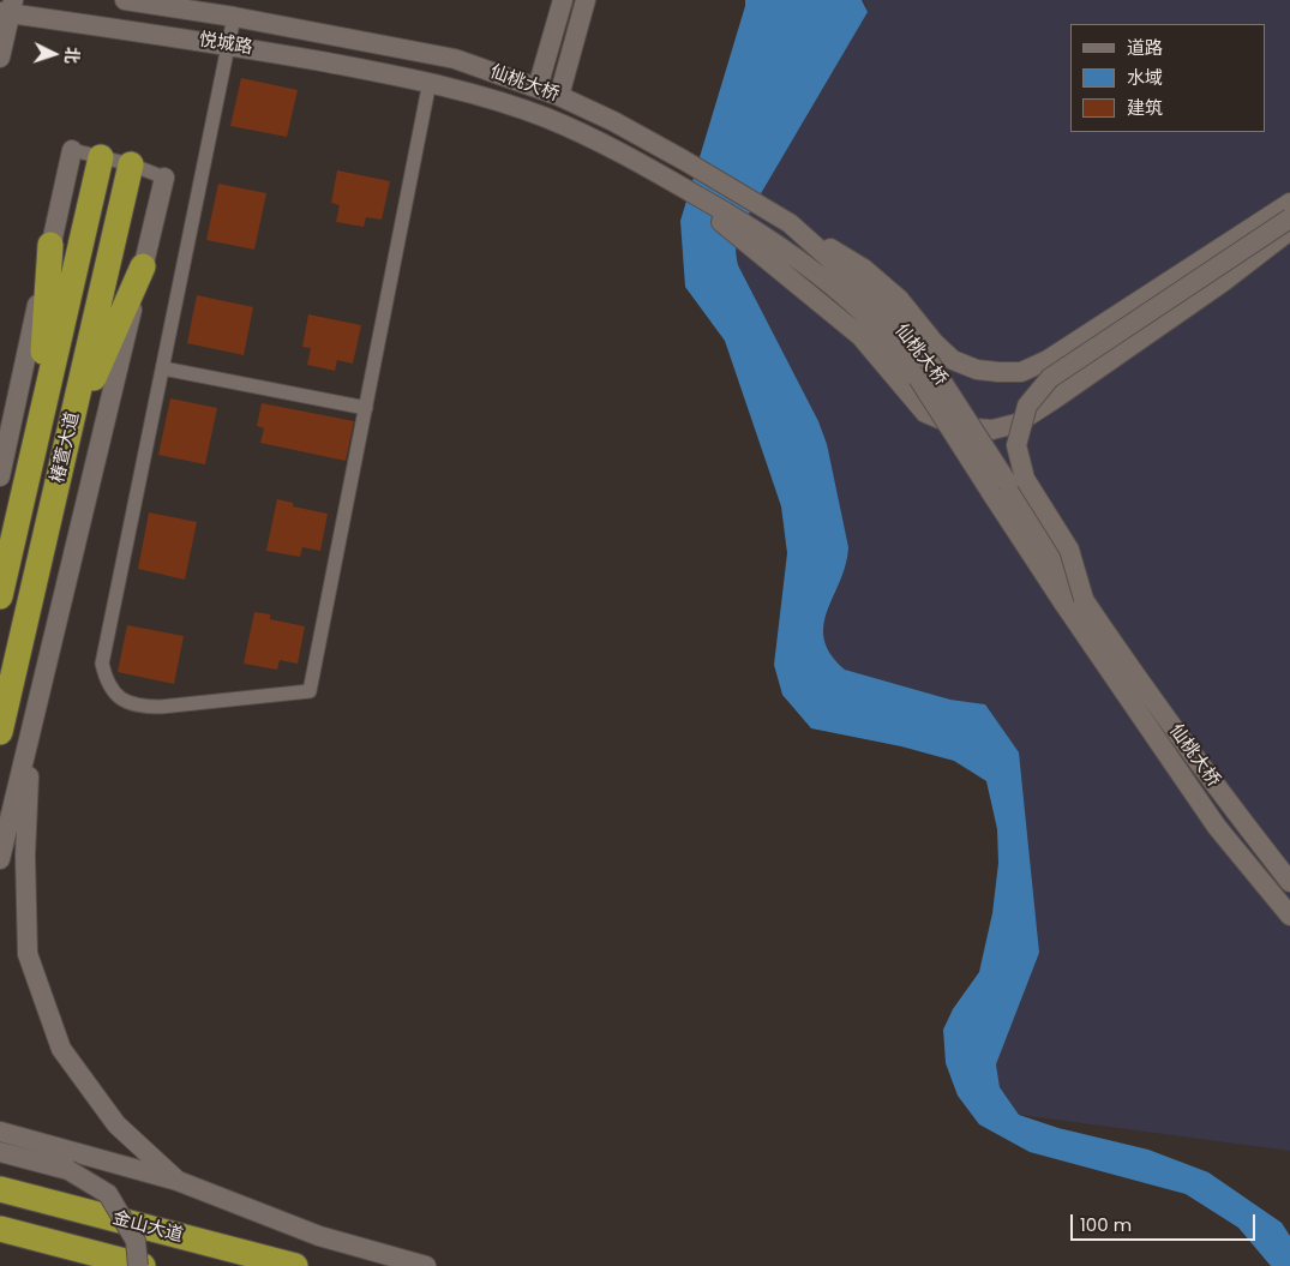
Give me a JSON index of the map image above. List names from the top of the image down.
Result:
{
  "streets": {
    "highway": ["椿萱大道", "金山大道"],
    "main road": ["悦城路", "仙桃大桥"]
  },
  "crossings": [
    ["悦城路", "仙桃大桥"]
  ],
  "legend": ["道路", "水域", "建筑"],
  "scale_bar": "100 m",
  "north": "right"
}
